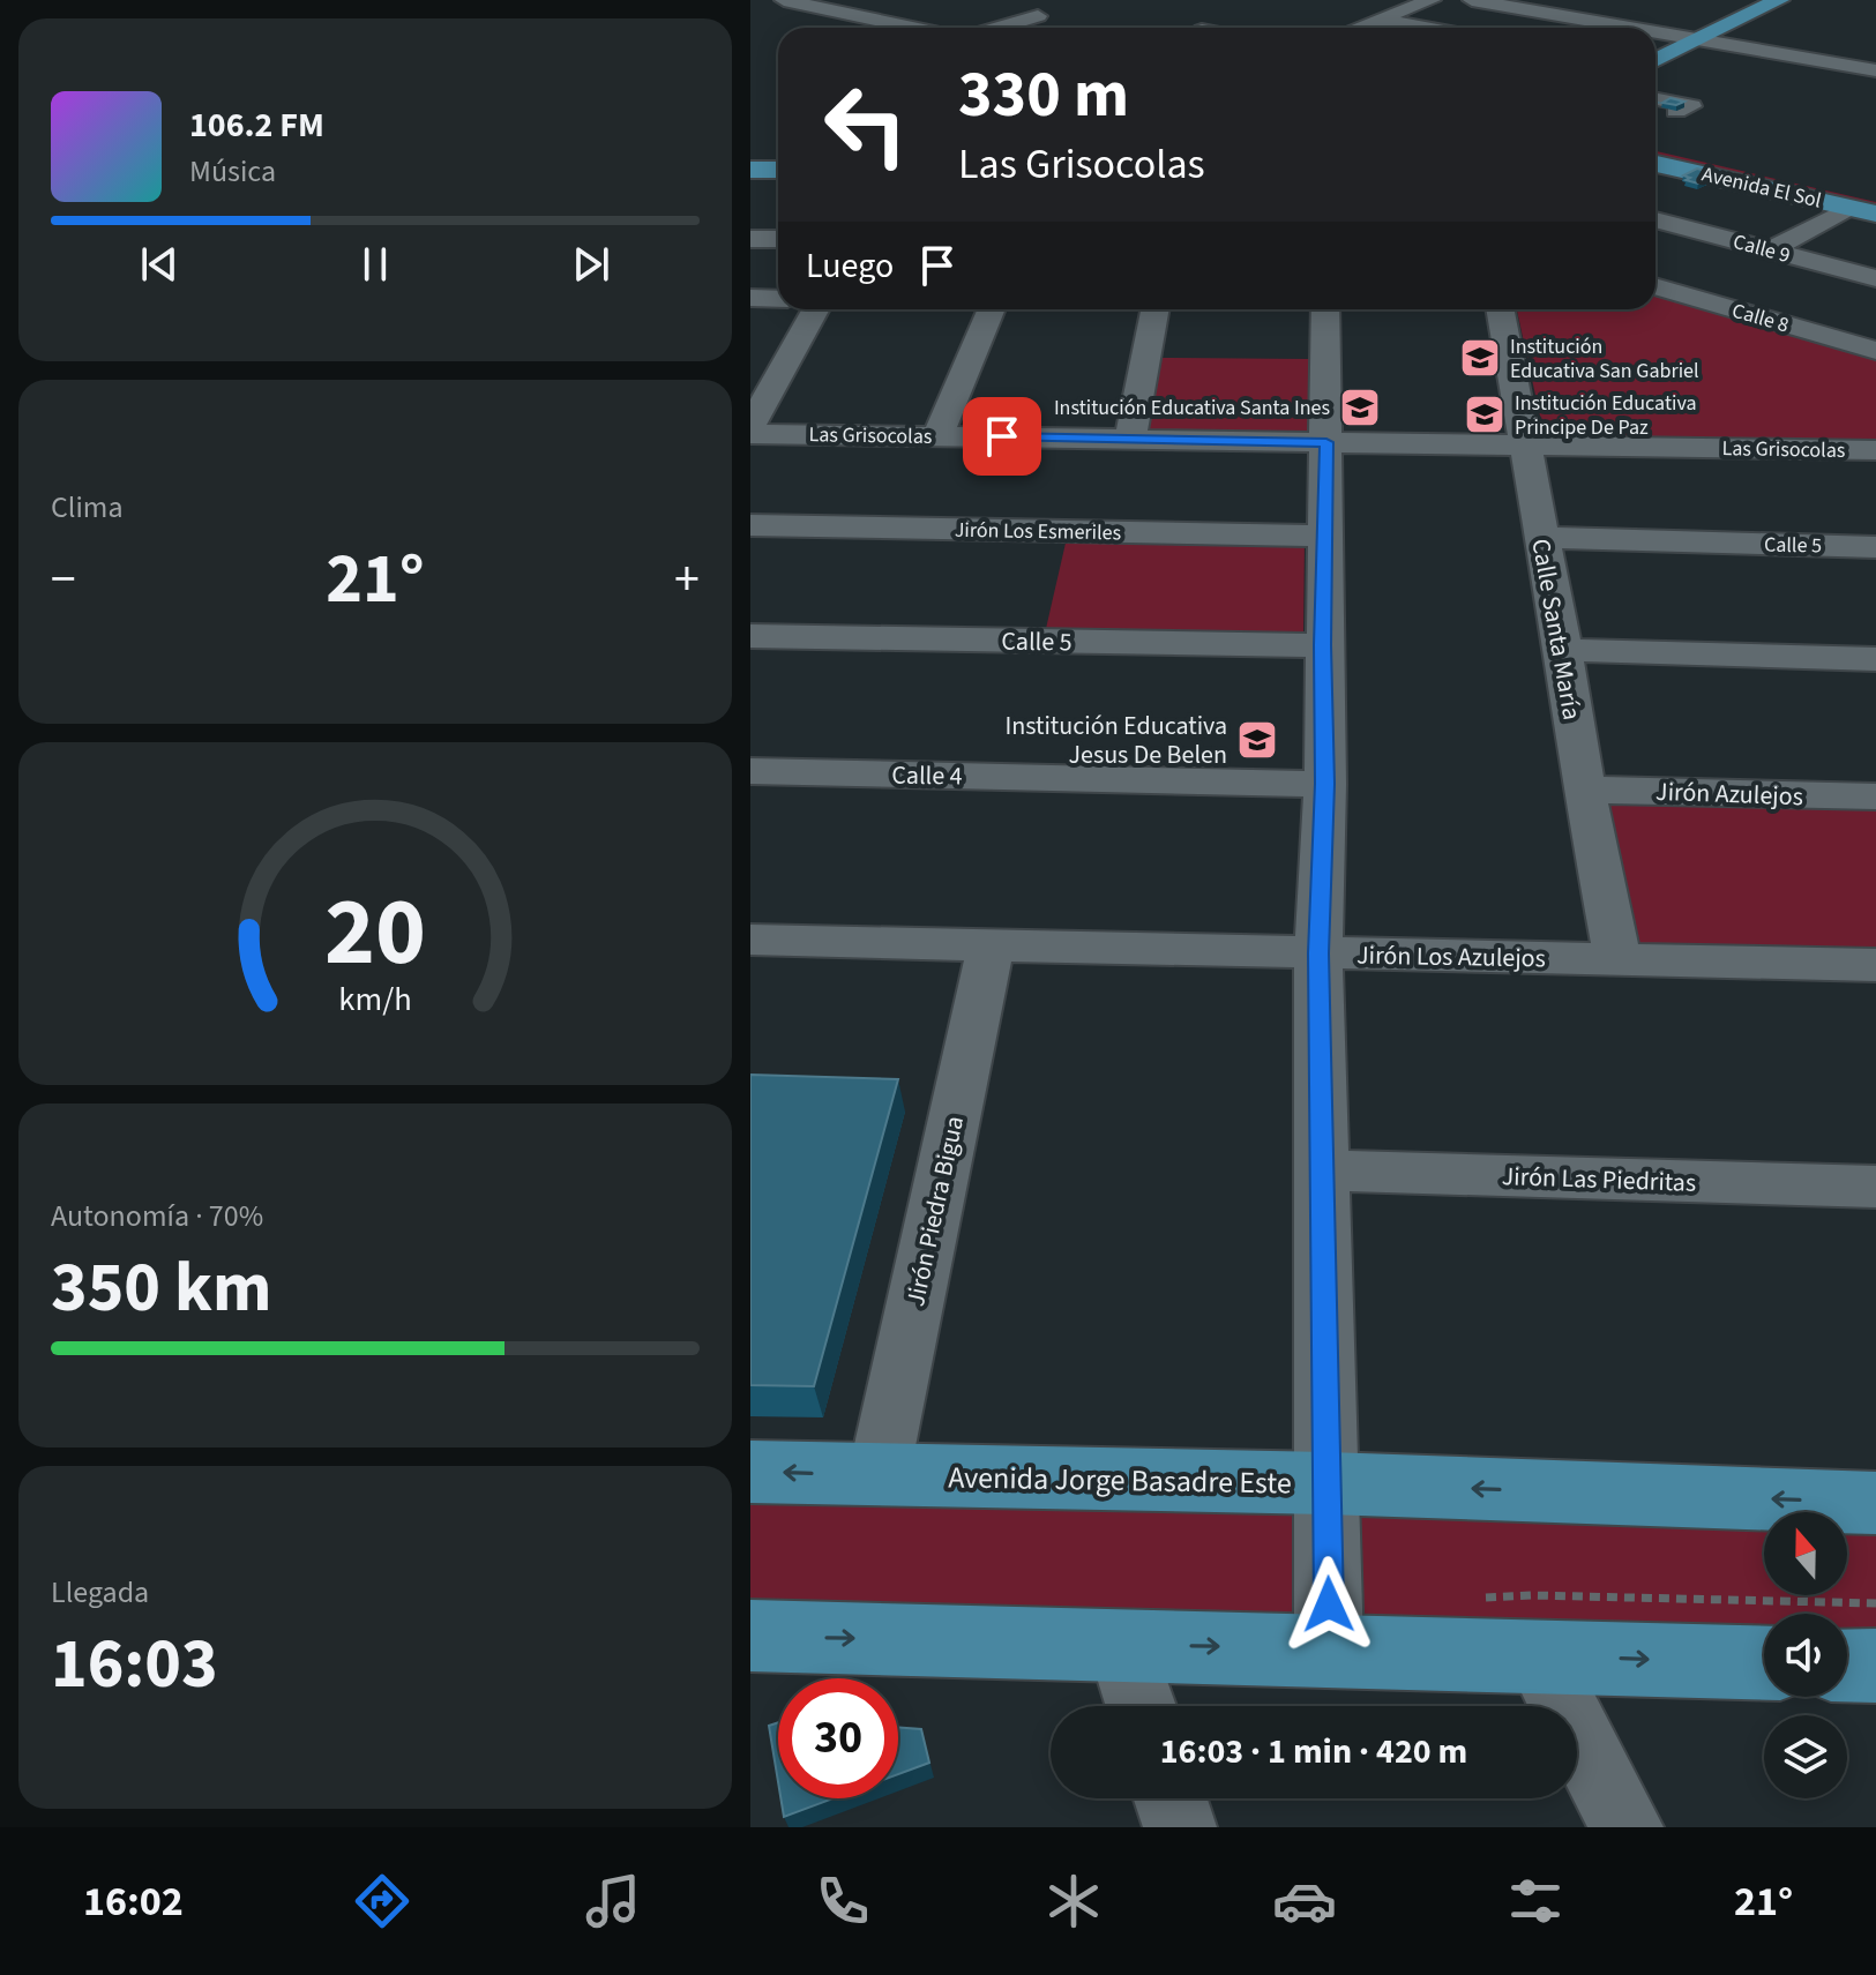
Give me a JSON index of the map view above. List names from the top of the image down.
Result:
{
  "streets": {
    "main road": ["Avenida El Sol", "Avenida Jorge Basadre Este"],
    "street": [
      "Calle 9",
      "Calle 8",
      "Las Grisocolas",
      "Jirón Los Esmeriles",
      "Calle 5",
      "Calle Santa María",
      "Calle 4",
      "Jirón Azulejos",
      "Jirón Los Azulejos",
      "Jirón Las Piedritas",
      "Jirón Piedra Bigua"
    ]
  },
  "crossings": [
    ["Las Grisocolas", "Calle Santa María"],
    ["Calle 5", "Calle Santa María"],
    ["Calle Santa María", "Jirón Azulejos"],
    ["Calle Santa María", "Jirón Los Azulejos"],
    ["Jirón Los Azulejos", "Jirón Piedra Bigua"],
    ["Jirón Piedra Bigua", "Avenida Jorge Basadre Este"]
  ],
  "places": {
    "school or university": [
      "Institución Educativa San Gabriel",
      "Institución Educativa Santa Ines",
      "Institución Educativa Principe De Paz",
      "Institución Educativa Jesus De Belen"
    ]
  },
  "north": "top",
  "page": {
    "turn": ["330 m", "Las Grisocolas"],
    "song": ["106.2 FM", "Música"],
    "then": "Luego",
    "tile": [
      "Clima",
      ["Autonomía · 70%", "350 km"],
      ["Llegada", "16:03"]
    ],
    "heat": ["−", "21°", "+"],
    "limit": "30",
    "trip": "16:03 · 1 min · 420 m",
    "tabs": ["16:02", "21°"],
    "gauge": ["20", "km/h"]
  }
}
